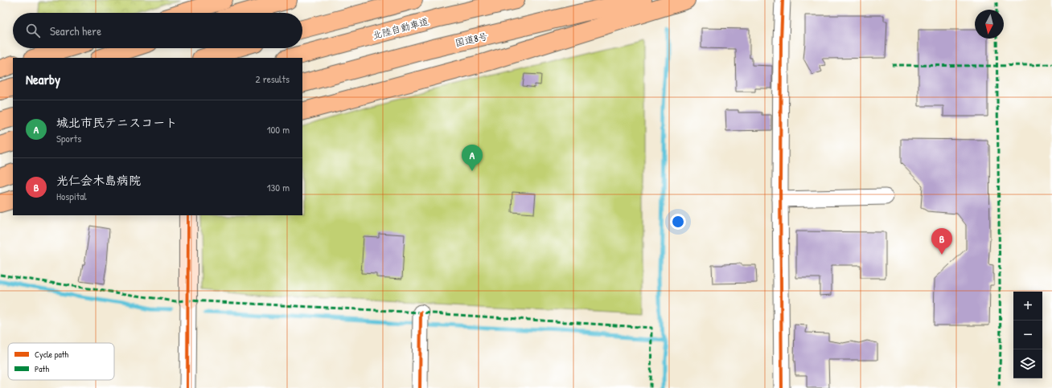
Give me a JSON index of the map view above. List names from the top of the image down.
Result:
{
  "streets": {
    "highway": ["北陸自動車道", "国道8号"]
  },
  "legend": ["Cycle path", "Path"],
  "north": "bottom",
  "page": {
    "search": "Search here",
    "heading": ["Nearby", "2 results"],
    "list": [
      {
        "mark": "A",
        "name": "城北市民テニスコート",
        "note": "Sports",
        "value": "100 m"
      },
      {
        "mark": "B",
        "name": "光仁会木島病院",
        "note": "Hospital",
        "value": "130 m"
      }
    ],
    "pins": ["A", "B"],
    "map_buttons": ["+", "−"]
  }
}
